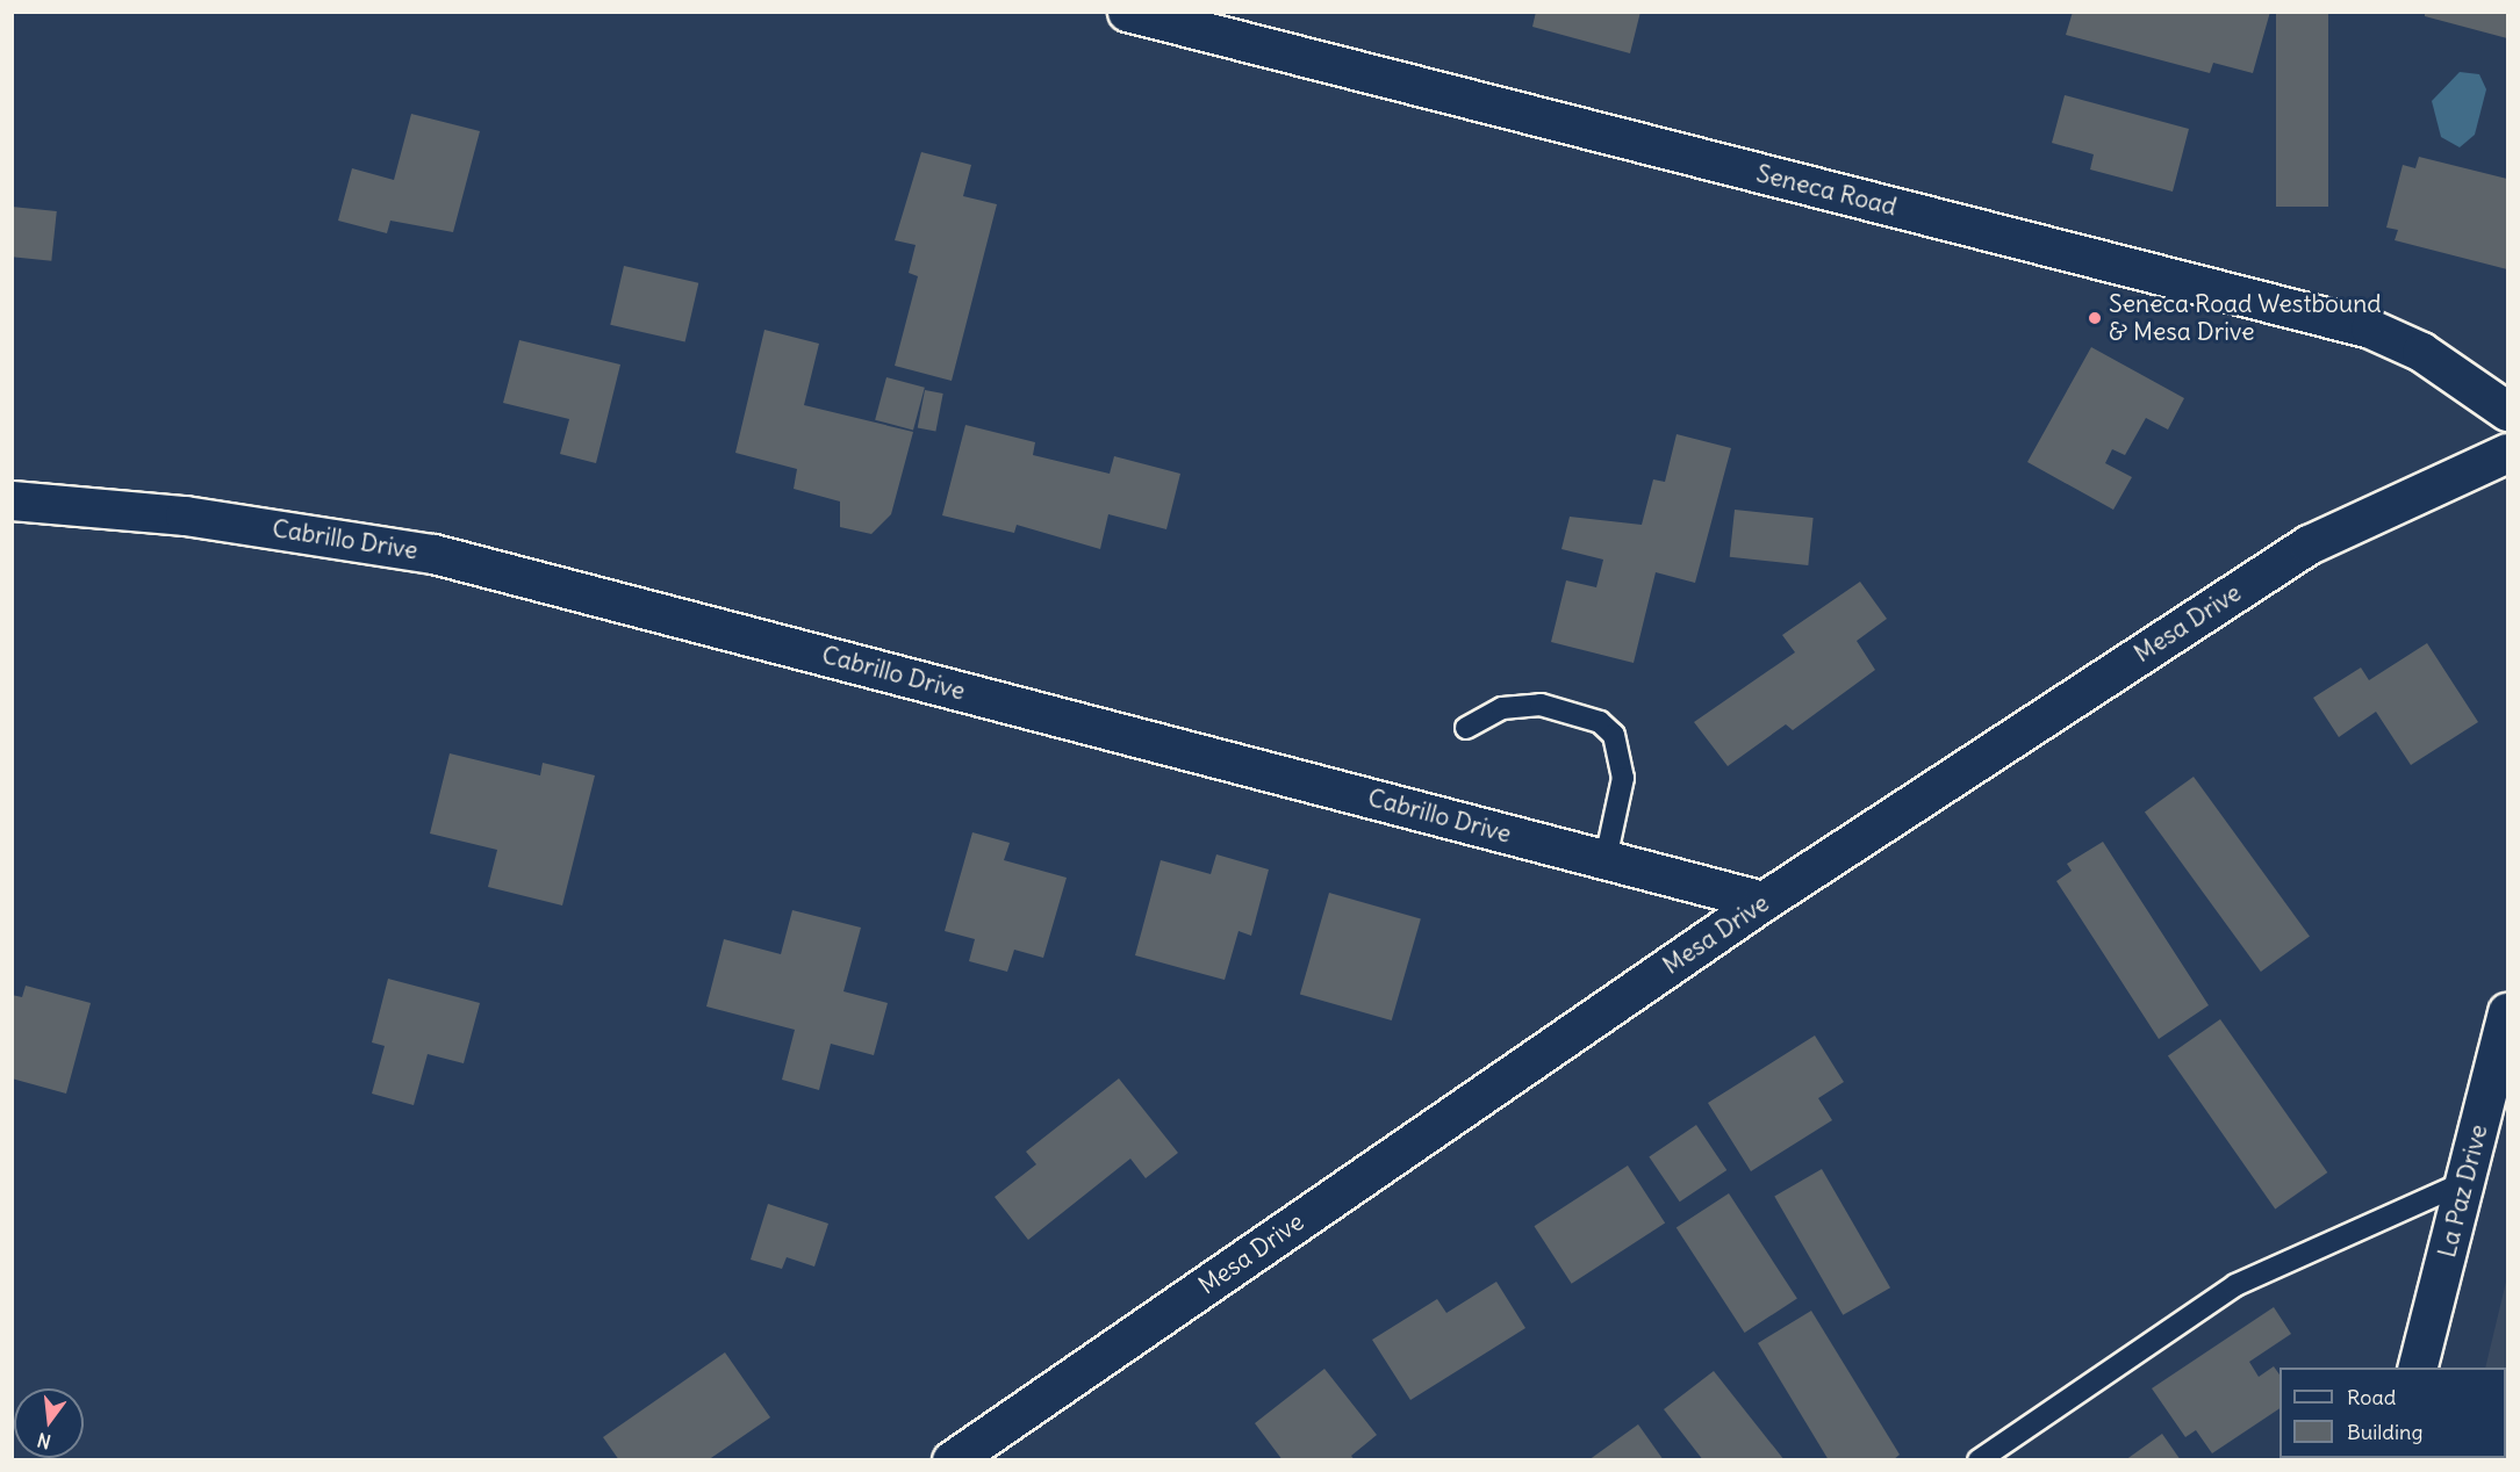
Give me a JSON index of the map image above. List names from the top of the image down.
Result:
{
  "streets": {
    "street": [
      "Seneca Road",
      "Cabrillo Drive",
      "Mesa Drive",
      "La Paz Drive"
    ]
  },
  "crossings": [
    ["Cabrillo Drive", "Mesa Drive"]
  ],
  "places": ["Seneca Road Westbound & Mesa Drive"],
  "legend": ["Road", "Building"],
  "north": "bottom"
}
